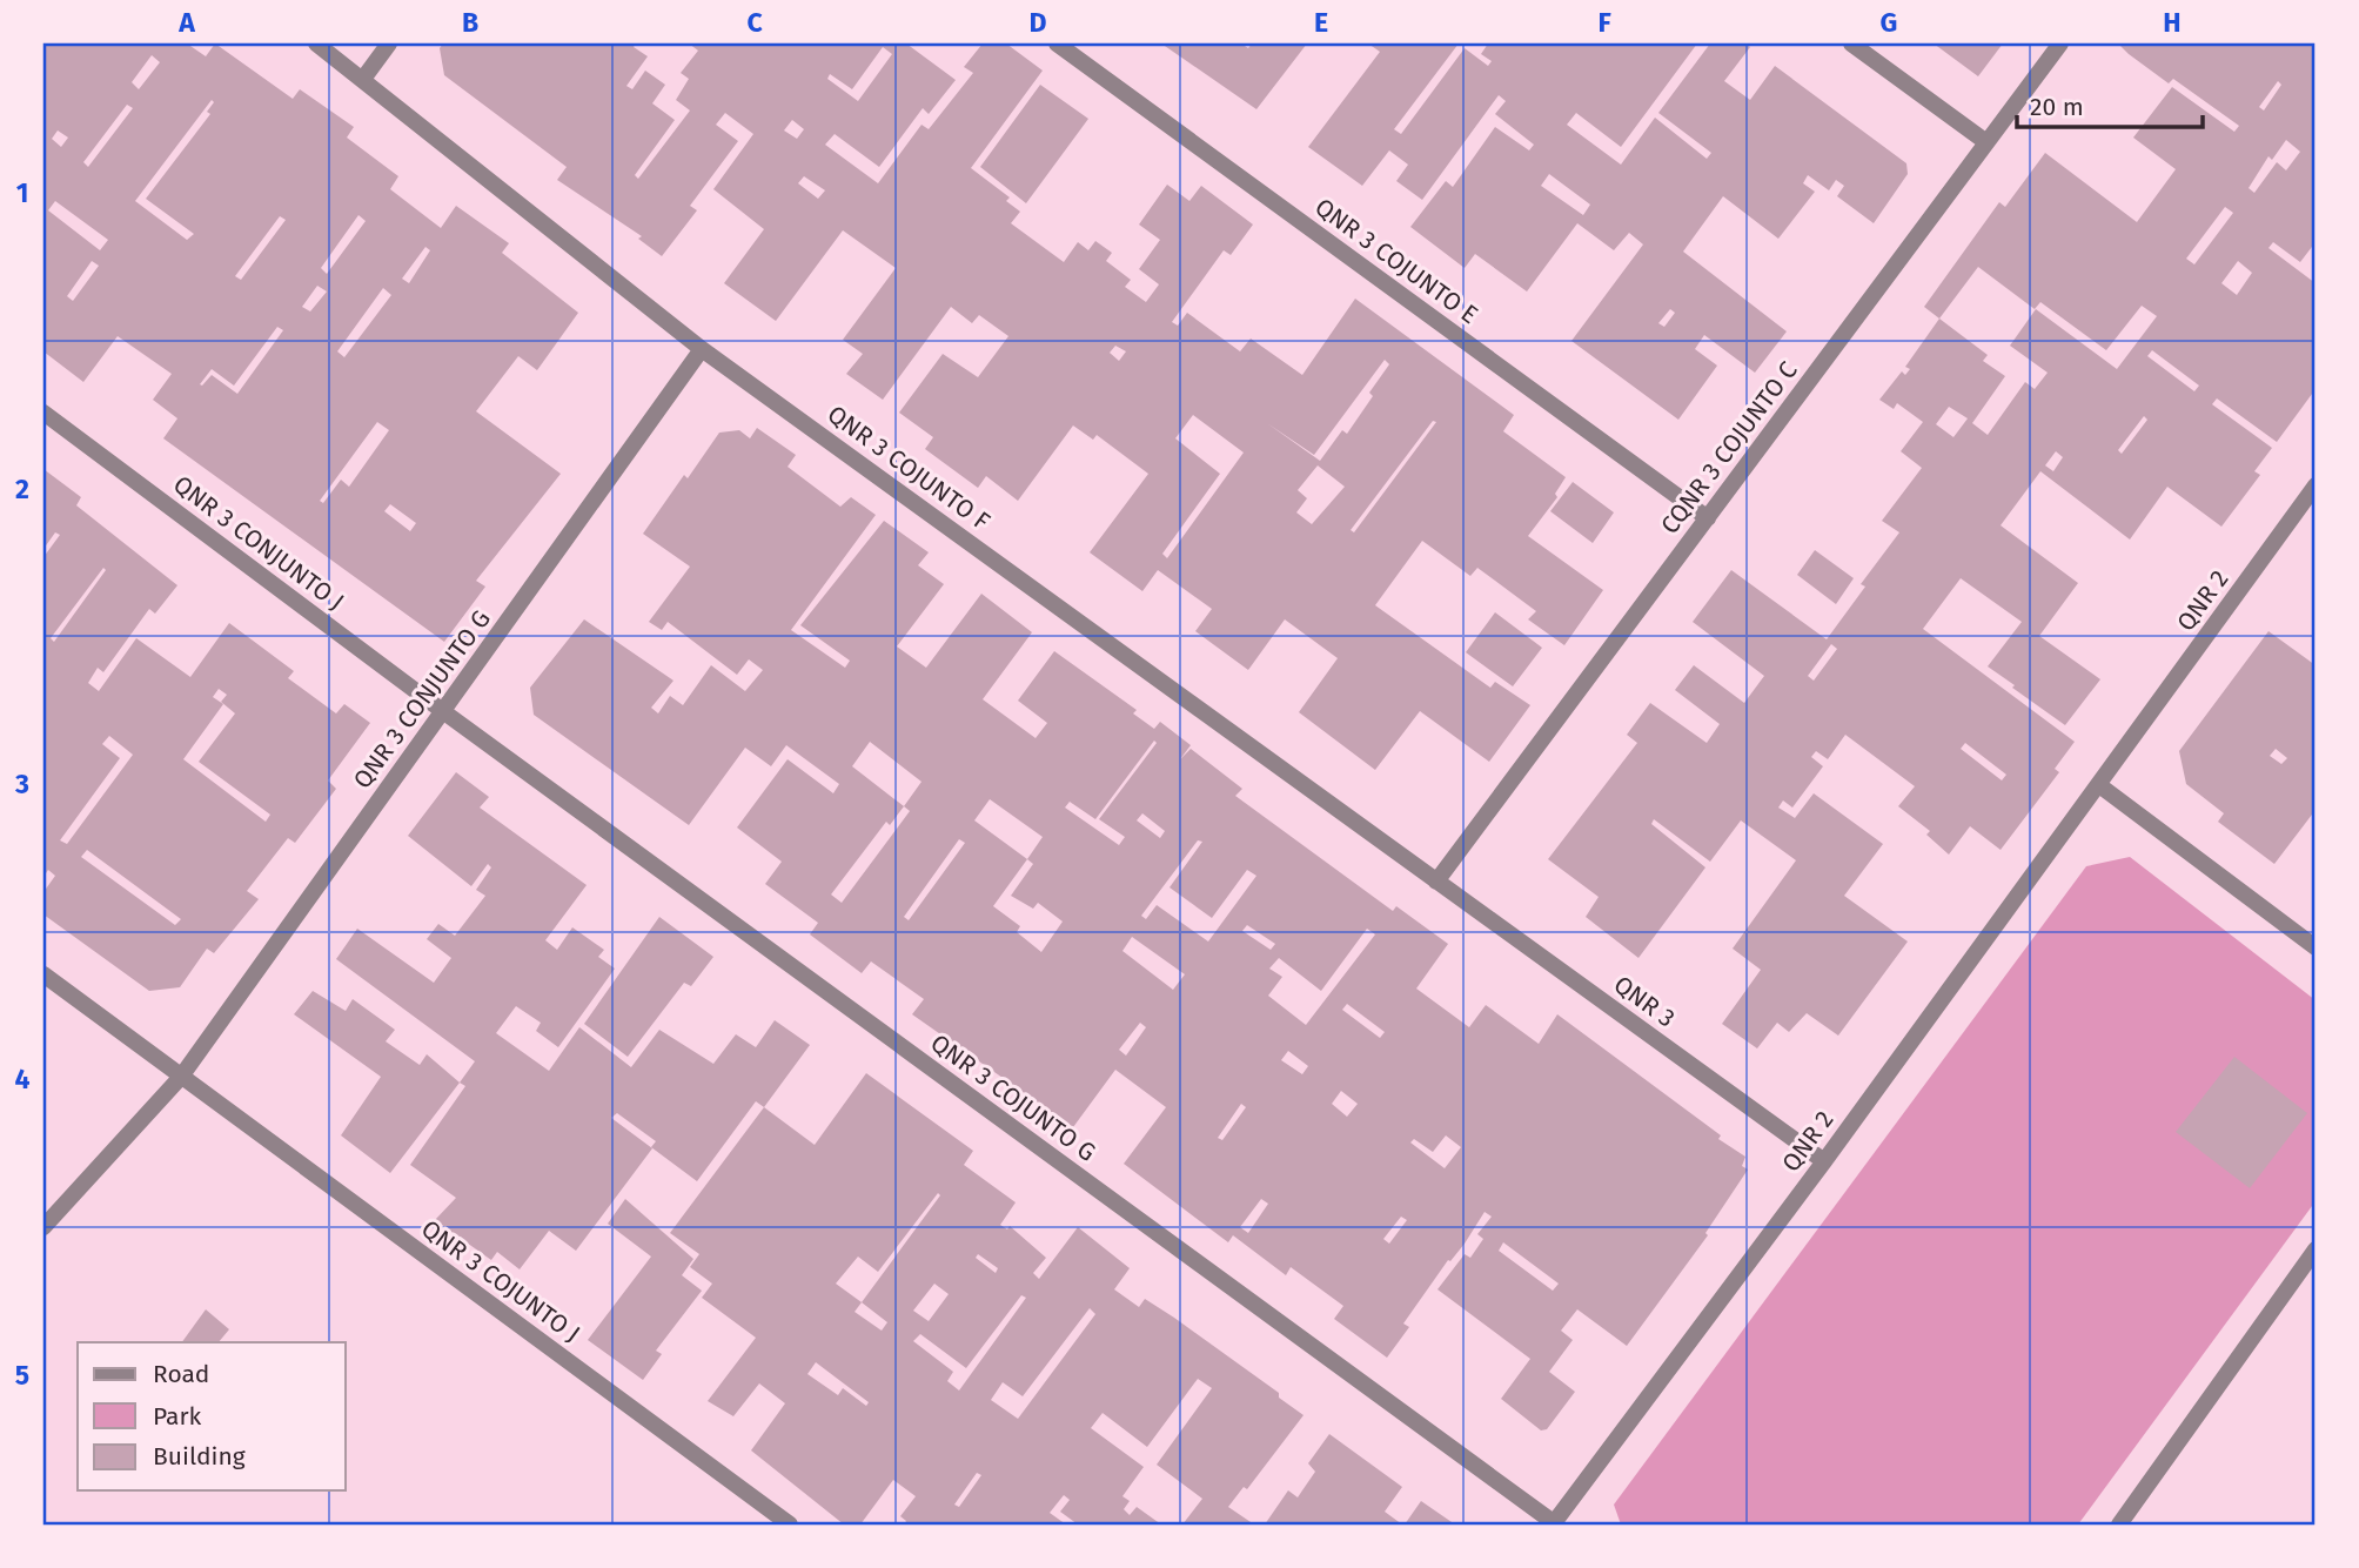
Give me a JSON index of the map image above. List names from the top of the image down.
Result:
{
  "streets": {
    "street": [
      "QNR 3 COJUNTO E",
      "CQNR 3 COJUNTO C",
      "QNR 3 COJUNTO F",
      "QNR 3 CONJUNTO J",
      "QNR 2",
      "QNR 3 CONJUNTO G",
      "QNR 3",
      "QNR 3 COJUNTO G",
      "QNR 3 COJUNTO J"
    ]
  },
  "crossings": [
    ["QNR 3 COJUNTO E", "CQNR 3 COJUNTO C"],
    ["CQNR 3 COJUNTO C", "QNR 3 COJUNTO F"],
    ["CQNR 3 COJUNTO C", "QNR 3"],
    ["QNR 3 COJUNTO F", "QNR 3 CONJUNTO G"],
    ["QNR 3 COJUNTO F", "QNR 3"],
    ["QNR 3 CONJUNTO J", "QNR 3 CONJUNTO G"],
    ["QNR 3 CONJUNTO J", "QNR 3 COJUNTO G"],
    ["QNR 2", "QNR 3"],
    ["QNR 2", "QNR 3 COJUNTO G"],
    ["QNR 3 CONJUNTO G", "QNR 3 COJUNTO G"],
    ["QNR 3 CONJUNTO G", "QNR 3 COJUNTO J"]
  ],
  "legend": ["Road", "Park", "Building"],
  "scale_bar": "20 m",
  "grid": {
    "columns": [
      "A",
      "B",
      "C",
      "D",
      "E",
      "F",
      "G",
      "H"
    ],
    "rows": [
      "1",
      "2",
      "3",
      "4",
      "5"
    ]
  }
}
